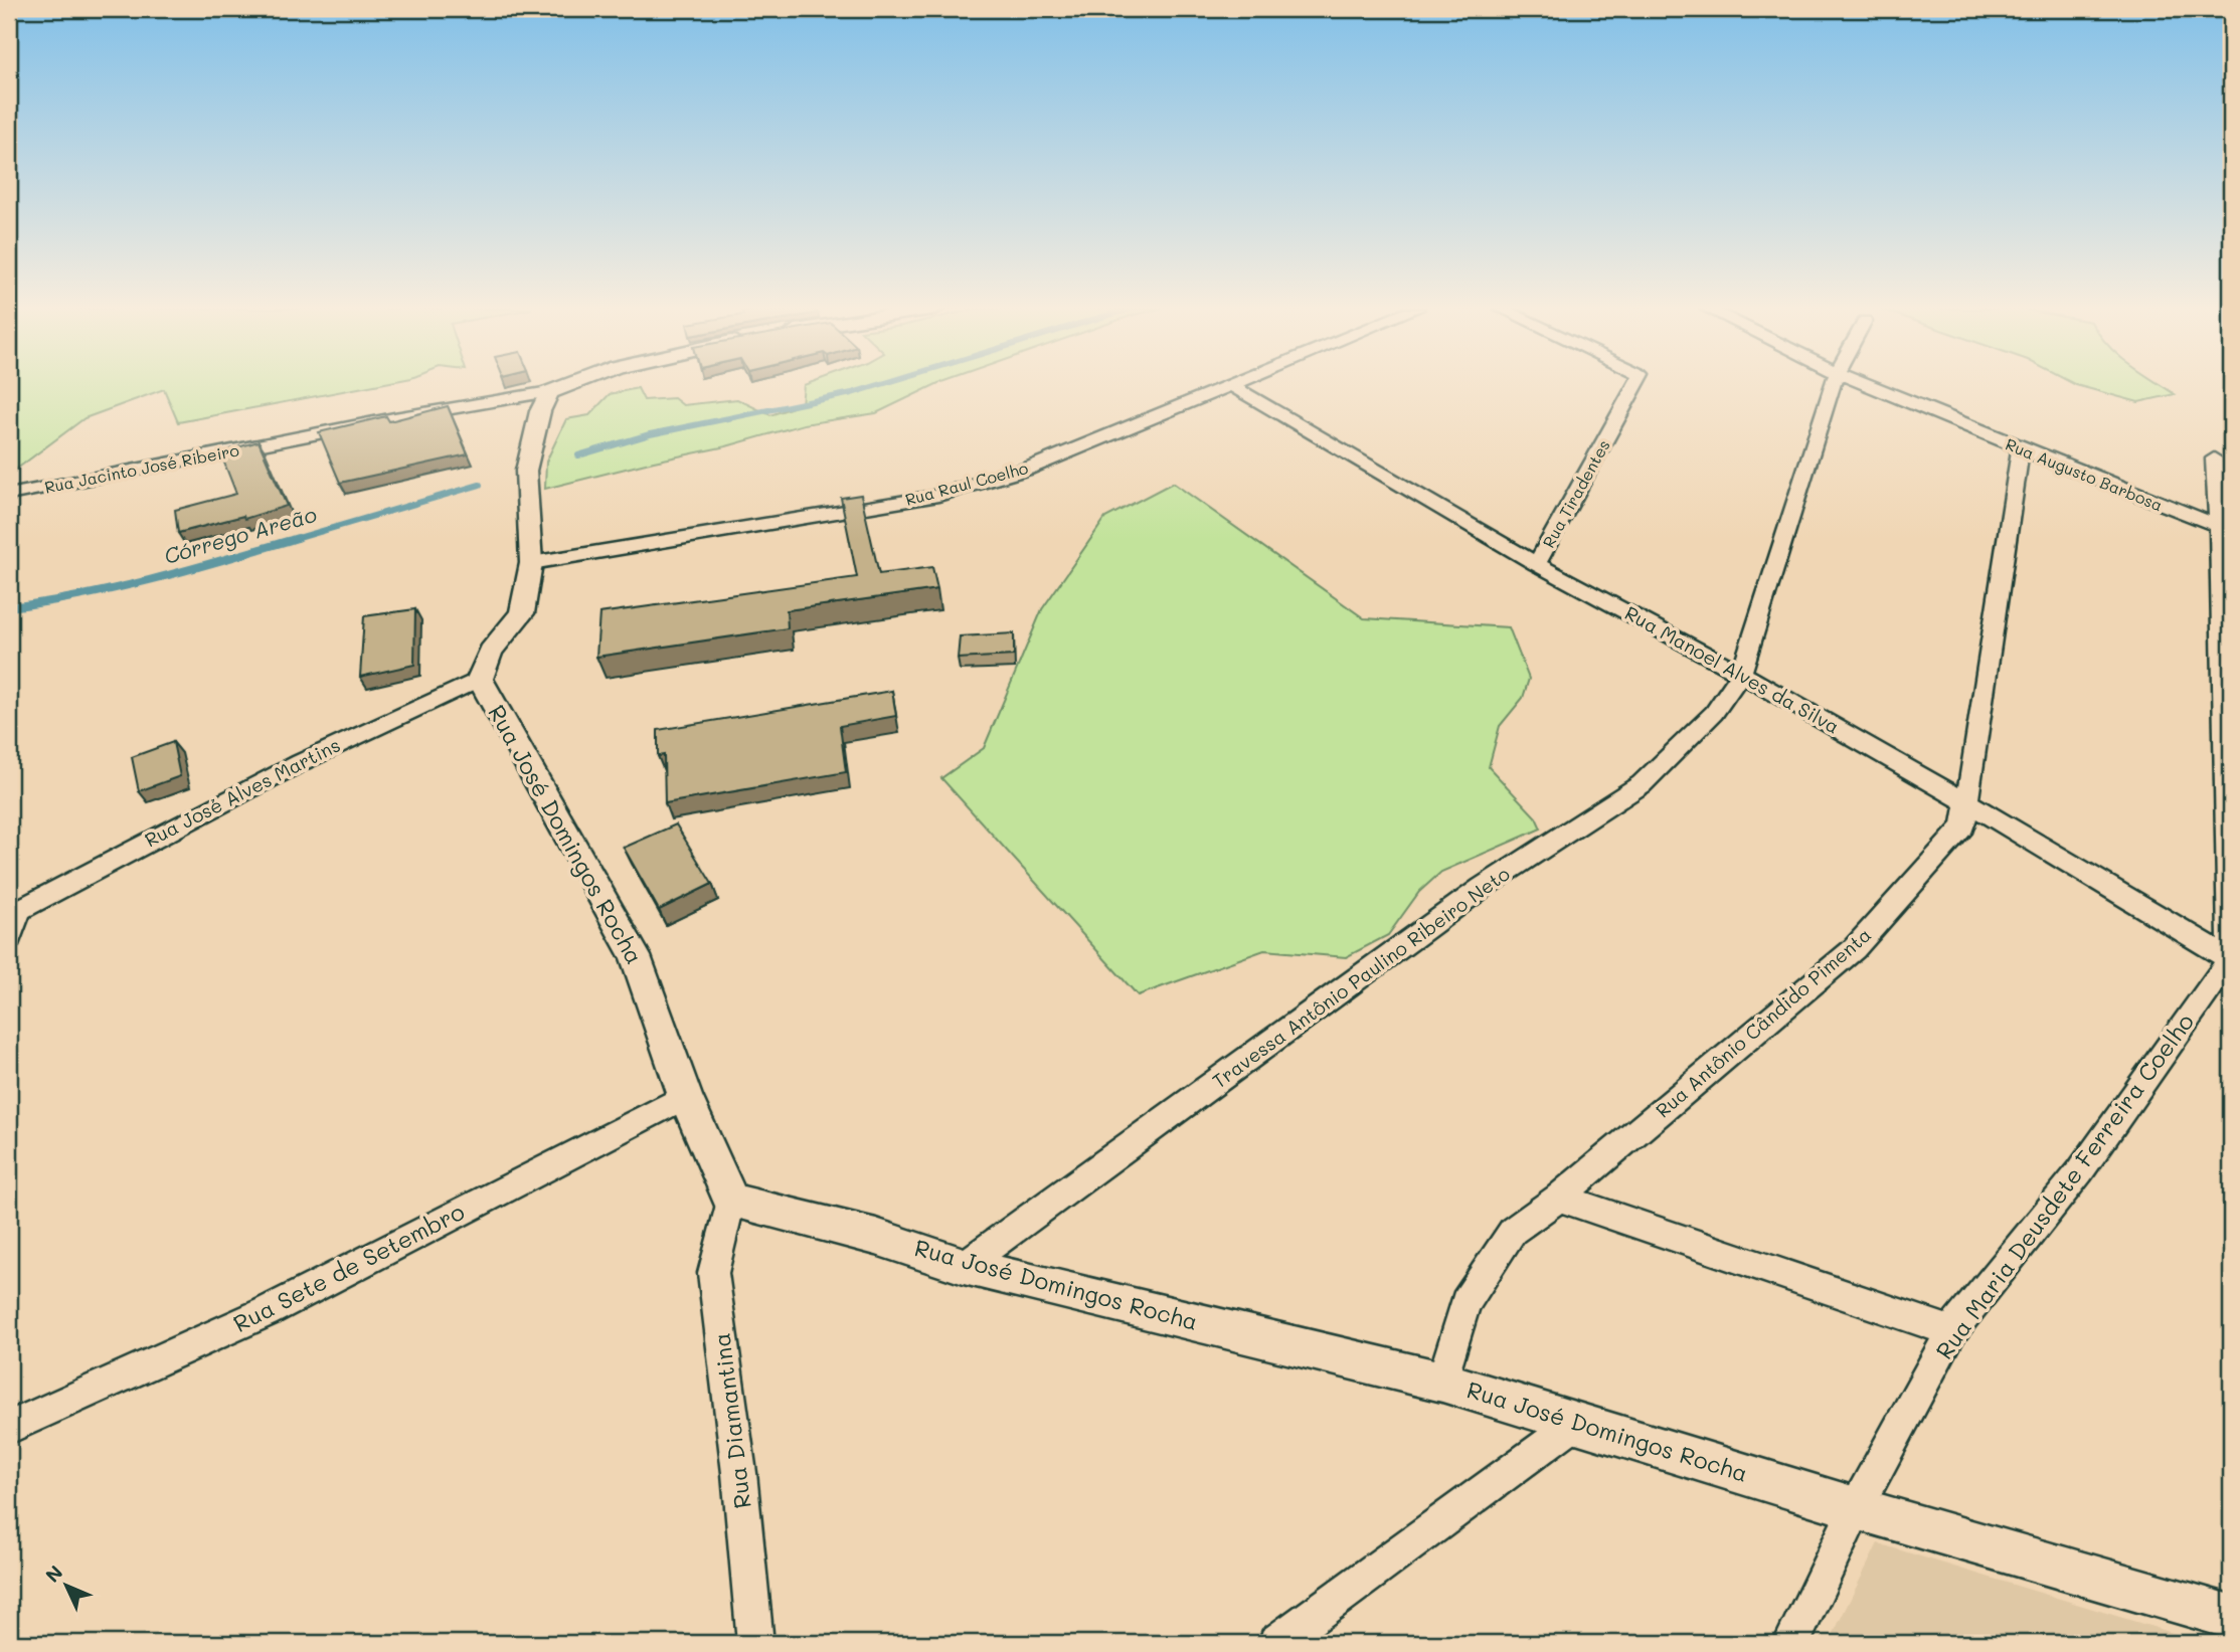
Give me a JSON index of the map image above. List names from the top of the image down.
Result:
{
  "streets": {
    "street": [
      "Rua Jacinto José Ribeiro",
      "Rua Augusto Barbosa",
      "Rua Raul Coelho",
      "Rua Tiradentes",
      "Rua Manoel Alves da Silva",
      "Rua José Alves Martins",
      "Rua José Domingos Rocha",
      "Travessa Antônio Paulino Ribeiro Neto",
      "Rua Antônio Cândido Pimenta",
      "Rua Maria Deusdete Ferreira Coelho",
      "Rua Sete de Setembro",
      "Rua Diamantina"
    ]
  },
  "crossings": [
    ["Rua Augusto Barbosa", "Rua Antônio Cândido Pimenta"],
    ["Rua Tiradentes", "Rua Manoel Alves da Silva"],
    ["Rua Manoel Alves da Silva", "Travessa Antônio Paulino Ribeiro Neto"],
    ["Rua Manoel Alves da Silva", "Rua Antônio Cândido Pimenta"],
    ["Rua Manoel Alves da Silva", "Rua Maria Deusdete Ferreira Coelho"],
    ["Rua José Alves Martins", "Rua José Domingos Rocha"],
    ["Rua José Domingos Rocha", "Travessa Antônio Paulino Ribeiro Neto"],
    ["Rua José Domingos Rocha", "Rua Antônio Cândido Pimenta"],
    ["Rua José Domingos Rocha", "Rua Maria Deusdete Ferreira Coelho"],
    ["Rua José Domingos Rocha", "Rua Sete de Setembro"],
    ["Rua José Domingos Rocha", "Rua Diamantina"]
  ],
  "water": ["Córrego Areão"],
  "north": "top left"
}
